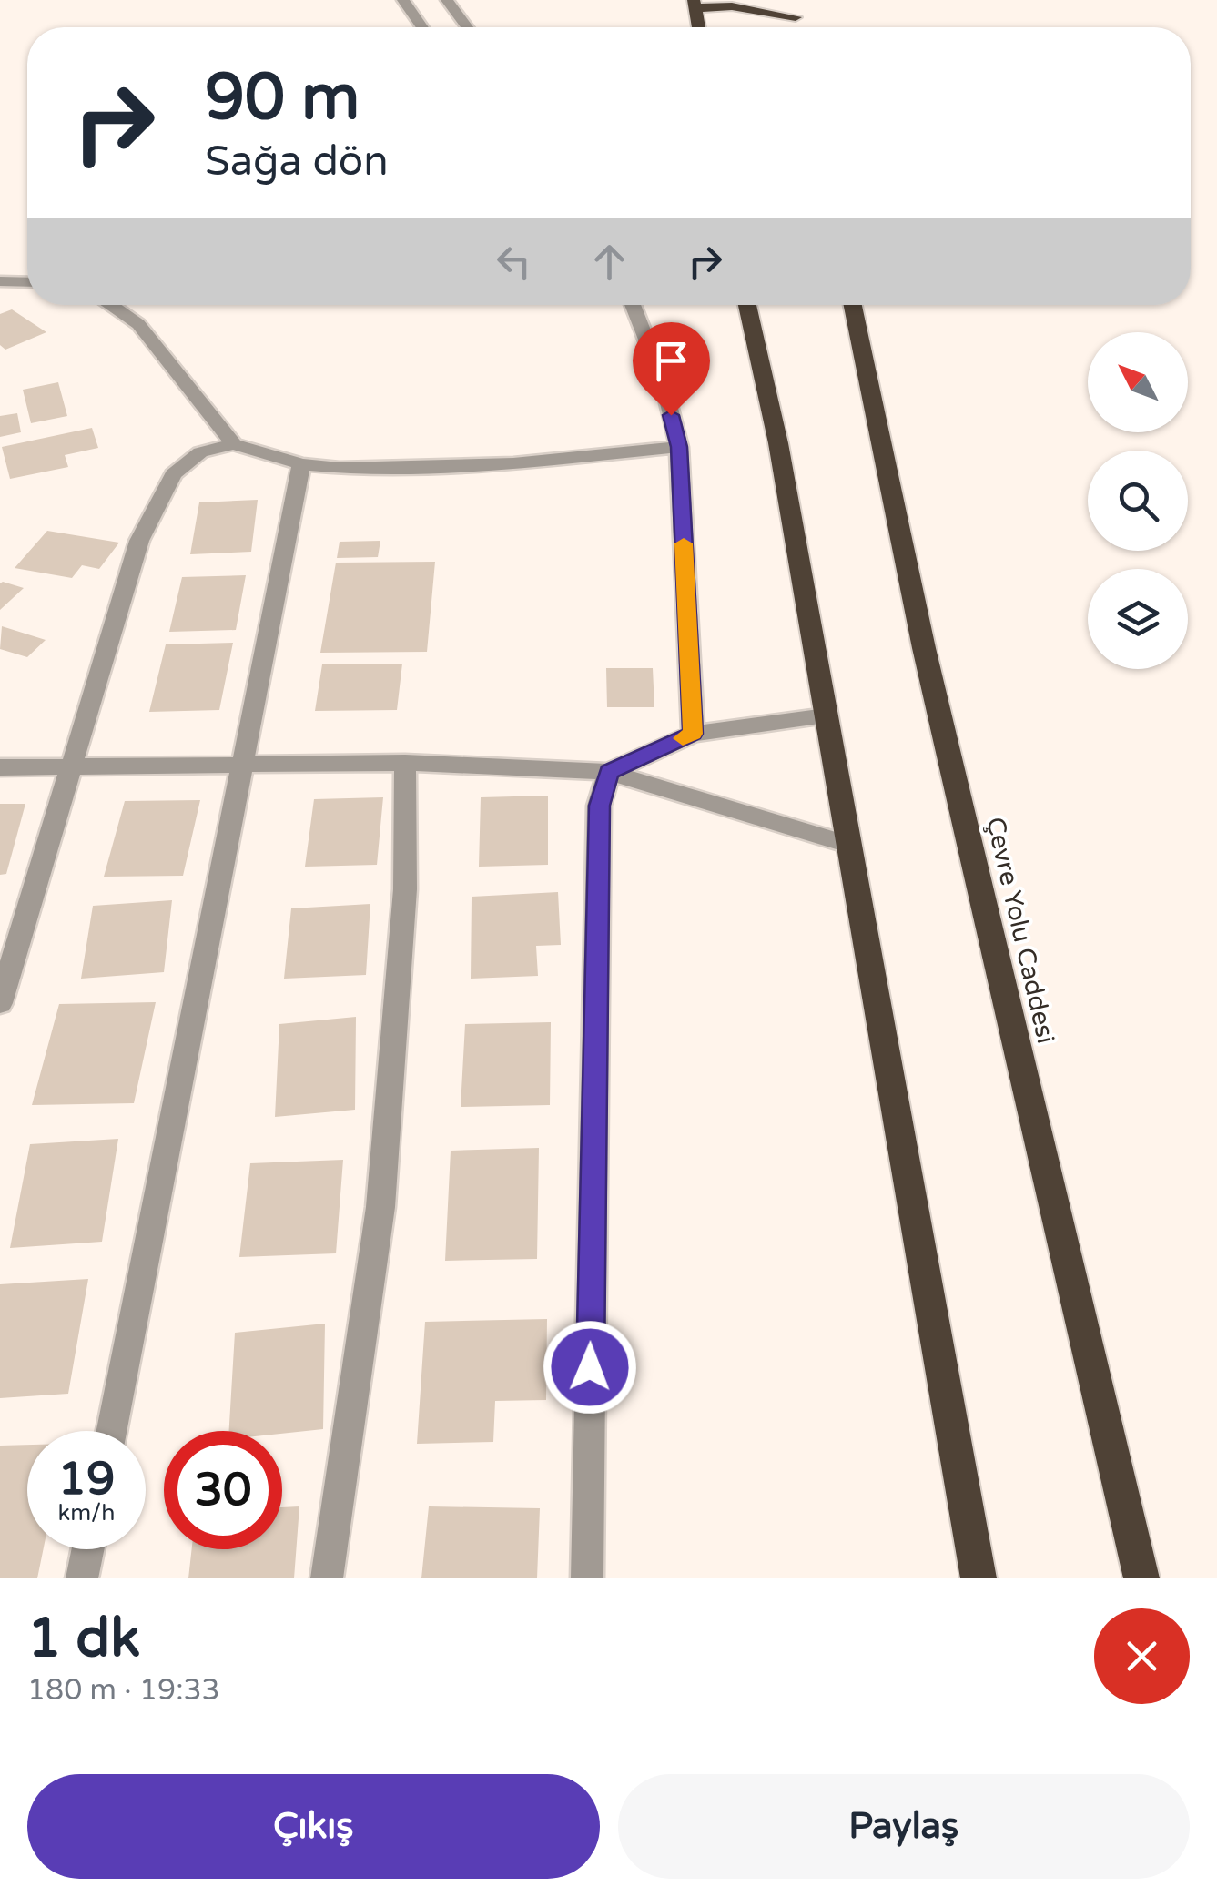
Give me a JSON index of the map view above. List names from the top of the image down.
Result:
{
  "streets": {
    "highway": ["Çevre Yolu Caddesi"]
  },
  "north": "top left",
  "page": {
    "turn": ["90 m", "Sağa dön"],
    "speed": "19 km/h",
    "limit": "30",
    "heading": ["1 dk", "180 m · 19:33"],
    "buttons": ["Çıkış", "Paylaş"]
  }
}
